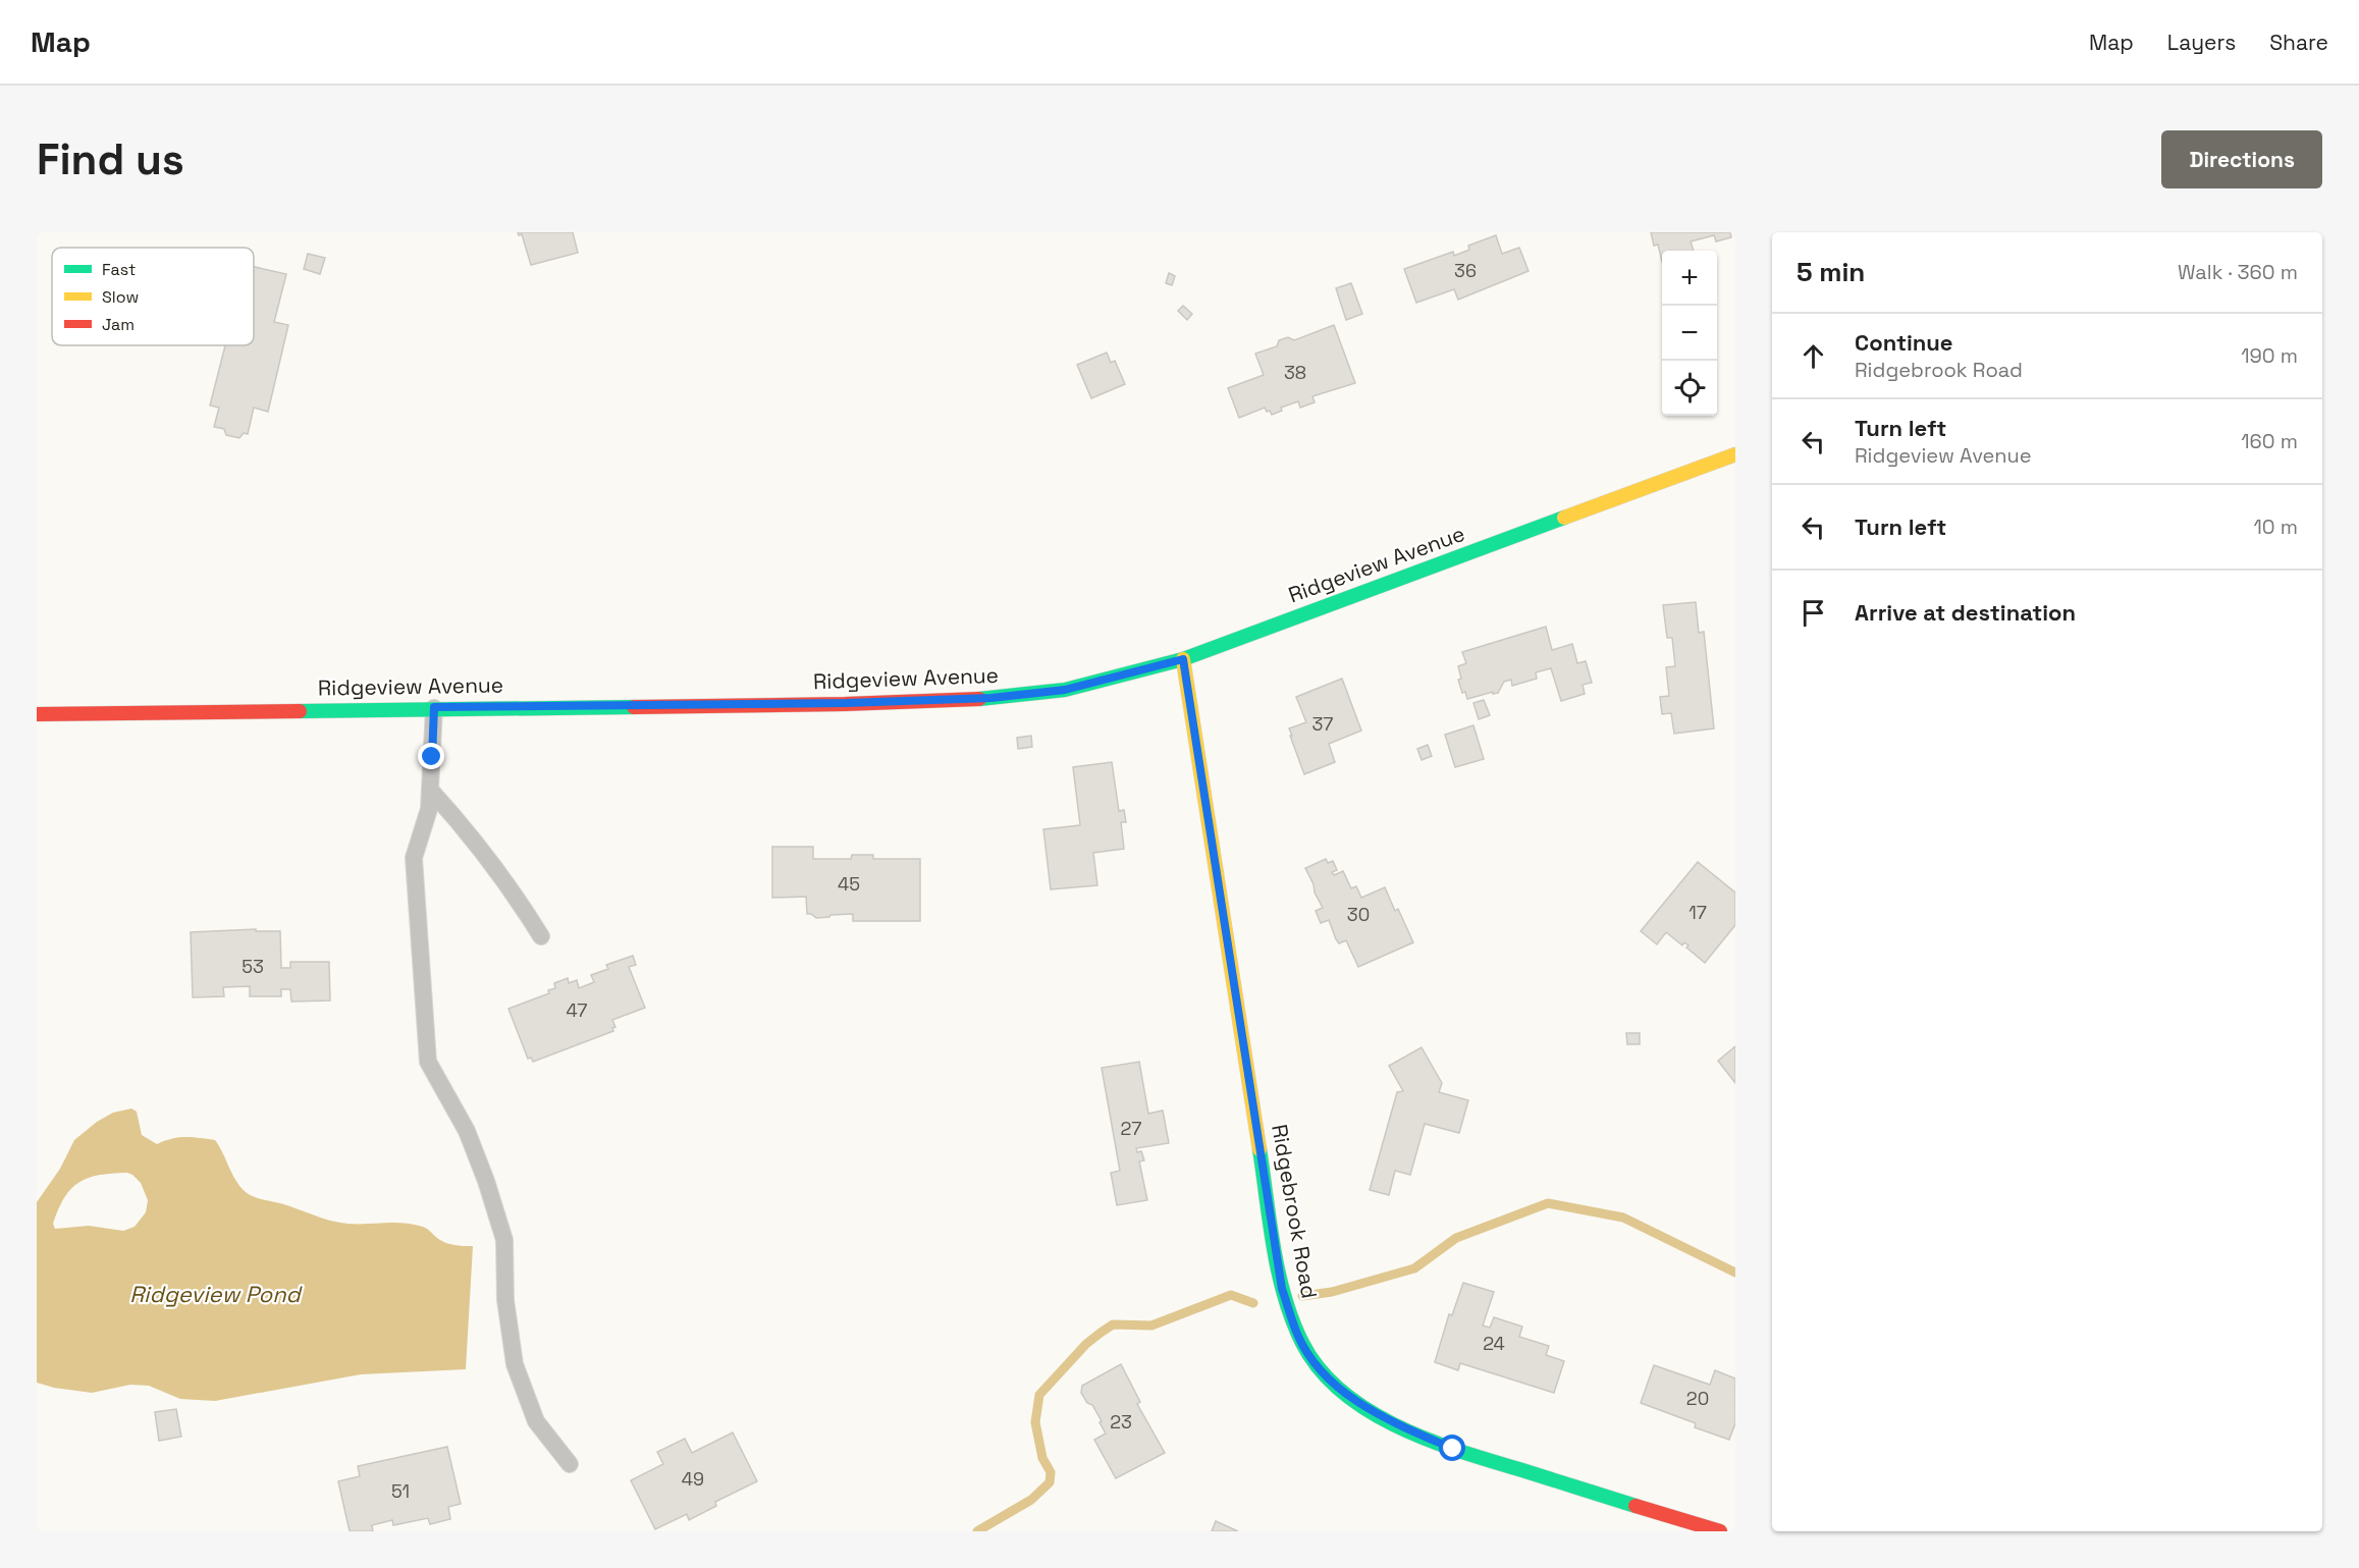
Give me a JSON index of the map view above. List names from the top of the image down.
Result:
{
  "streets": {
    "street": ["Ridgeview Avenue", "Ridgebrook Road"]
  },
  "crossings": [
    ["Ridgeview Avenue", "Ridgebrook Road"]
  ],
  "water": ["Ridgeview Pond"],
  "house_numbers": [
    "36",
    "38",
    "37",
    "45",
    "17",
    "30",
    "53",
    "47",
    "27",
    "24",
    "20",
    "23",
    "49",
    "51"
  ],
  "legend": ["Fast", "Slow", "Jam"],
  "page": {
    "header": "Map",
    "nav": ["Map", "Layers", "Share"],
    "buttons": "Directions",
    "title": "Find us",
    "heading": ["5 min", "Walk · 360 m"],
    "map_buttons": ["+", "−"],
    "list": [
      ["Continue", "Ridgebrook Road", "190 m"],
      ["Turn left", "Ridgeview Avenue", "160 m"],
      ["Turn left", "10 m"],
      "Arrive at destination"
    ]
  }
}
